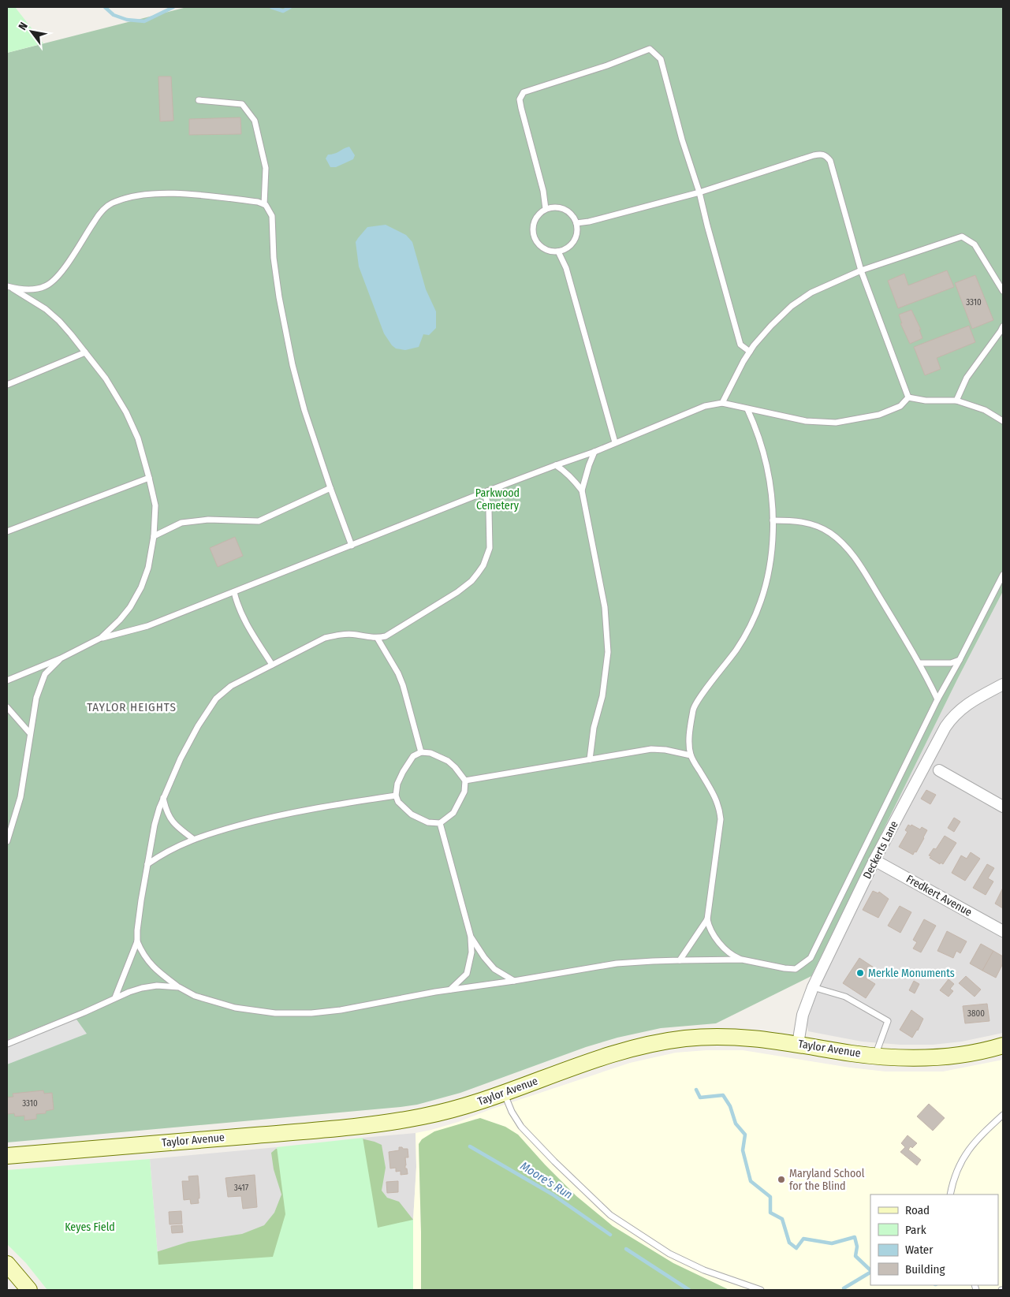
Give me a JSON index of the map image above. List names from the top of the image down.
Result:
{
  "streets": {
    "main road": ["Taylor Avenue"],
    "street": ["Deckerts Lane", "Fredkert Avenue"]
  },
  "crossings": [
    ["Deckerts Lane", "Fredkert Avenue"],
    ["Deckerts Lane", "Taylor Avenue"]
  ],
  "districts": ["TAYLOR HEIGHTS"],
  "water": ["Moore's Run"],
  "parks": ["Parkwood Cemetery", "Keyes Field"],
  "places": ["Merkle Monuments", "Maryland School for the Blind"],
  "house_numbers": [
    "3310",
    "3800",
    "3310",
    "3417"
  ],
  "legend": [
    "Road",
    "Park",
    "Water",
    "Building"
  ],
  "north": "top left"
}
